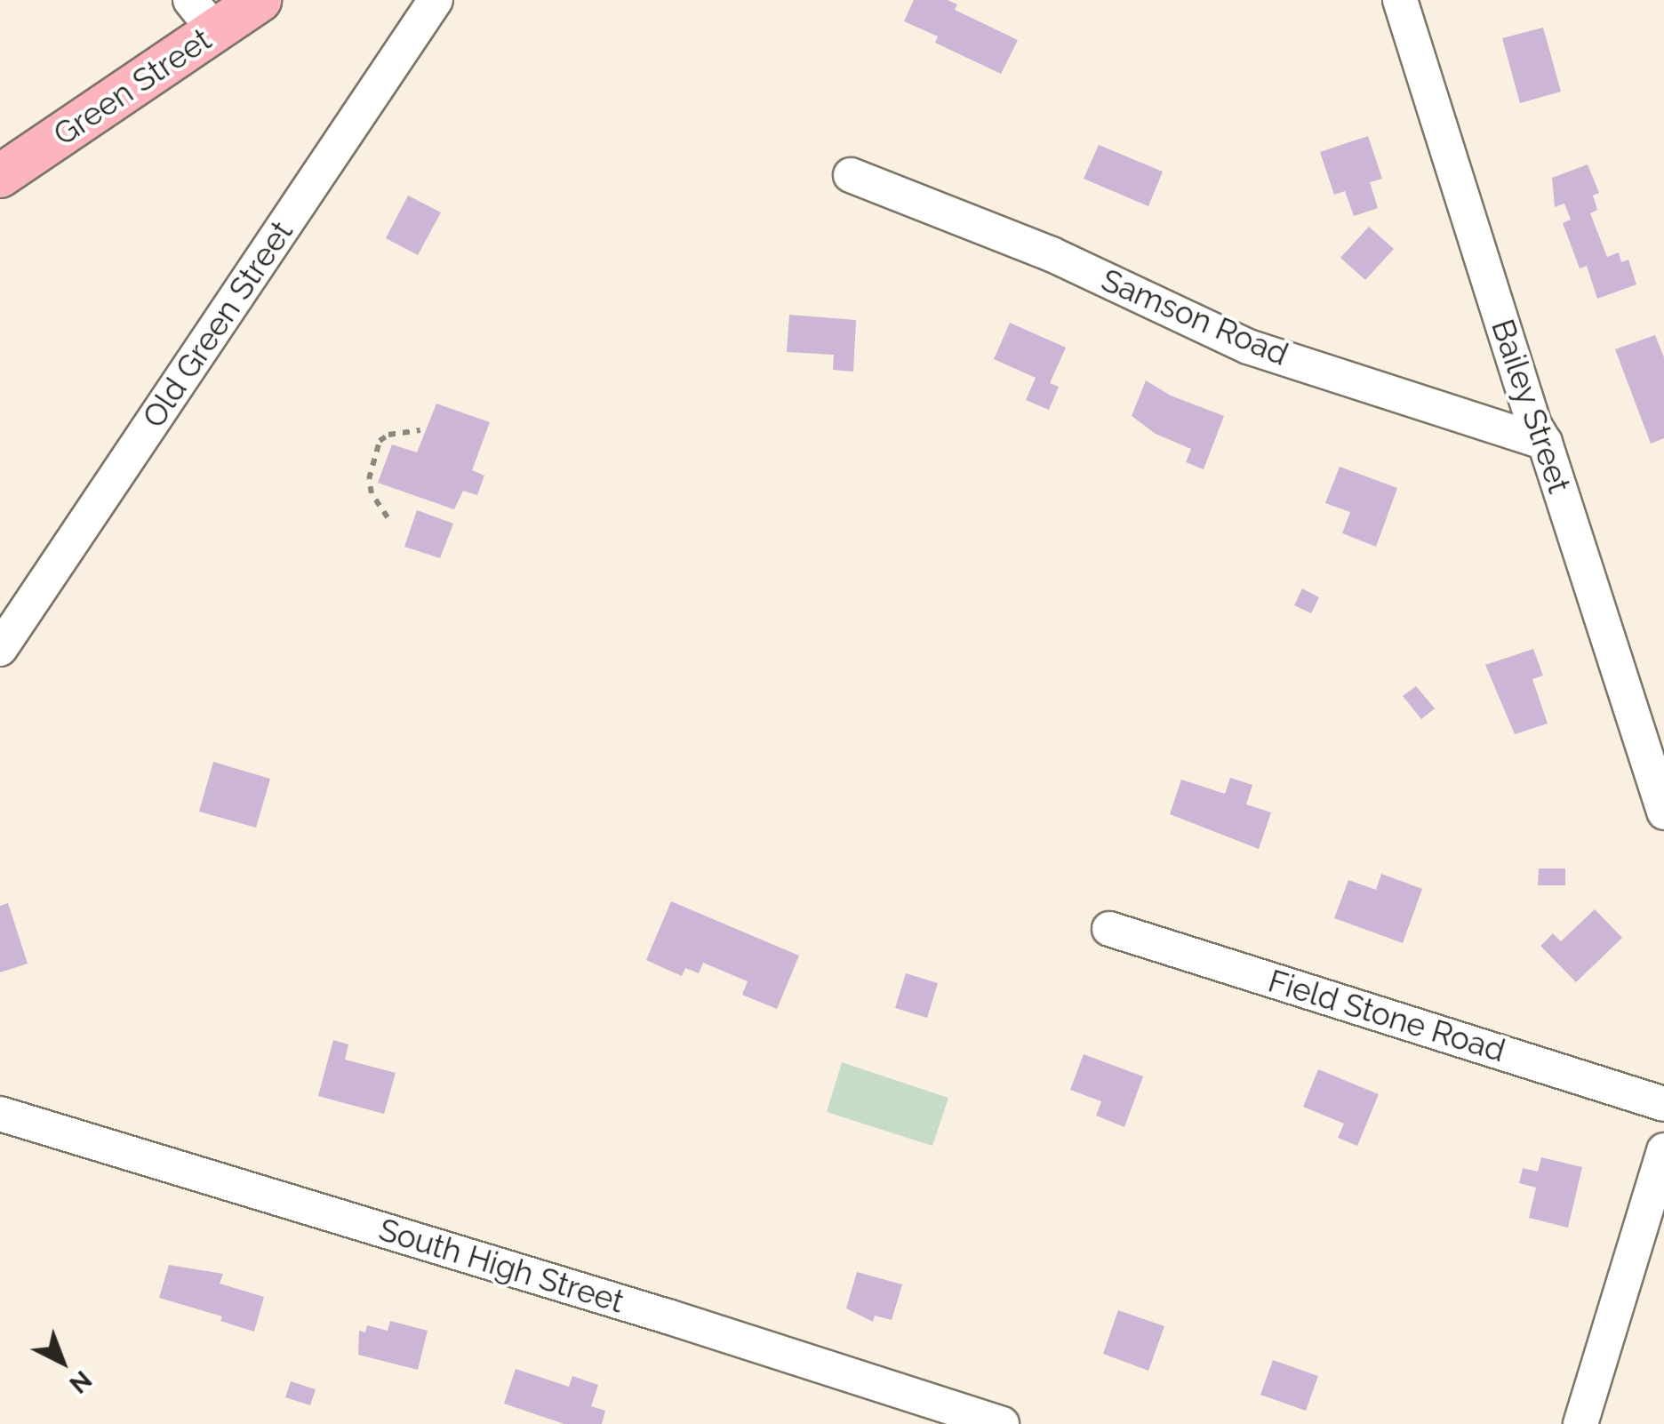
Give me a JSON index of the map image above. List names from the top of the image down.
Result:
{
  "streets": {
    "main road": ["Green Street"],
    "street": [
      "Samson Road",
      "Old Green Street",
      "Bailey Street",
      "Field Stone Road",
      "South High Street"
    ]
  },
  "crossings": [
    ["Samson Road", "Bailey Street"]
  ],
  "north": "bottom right"
}
